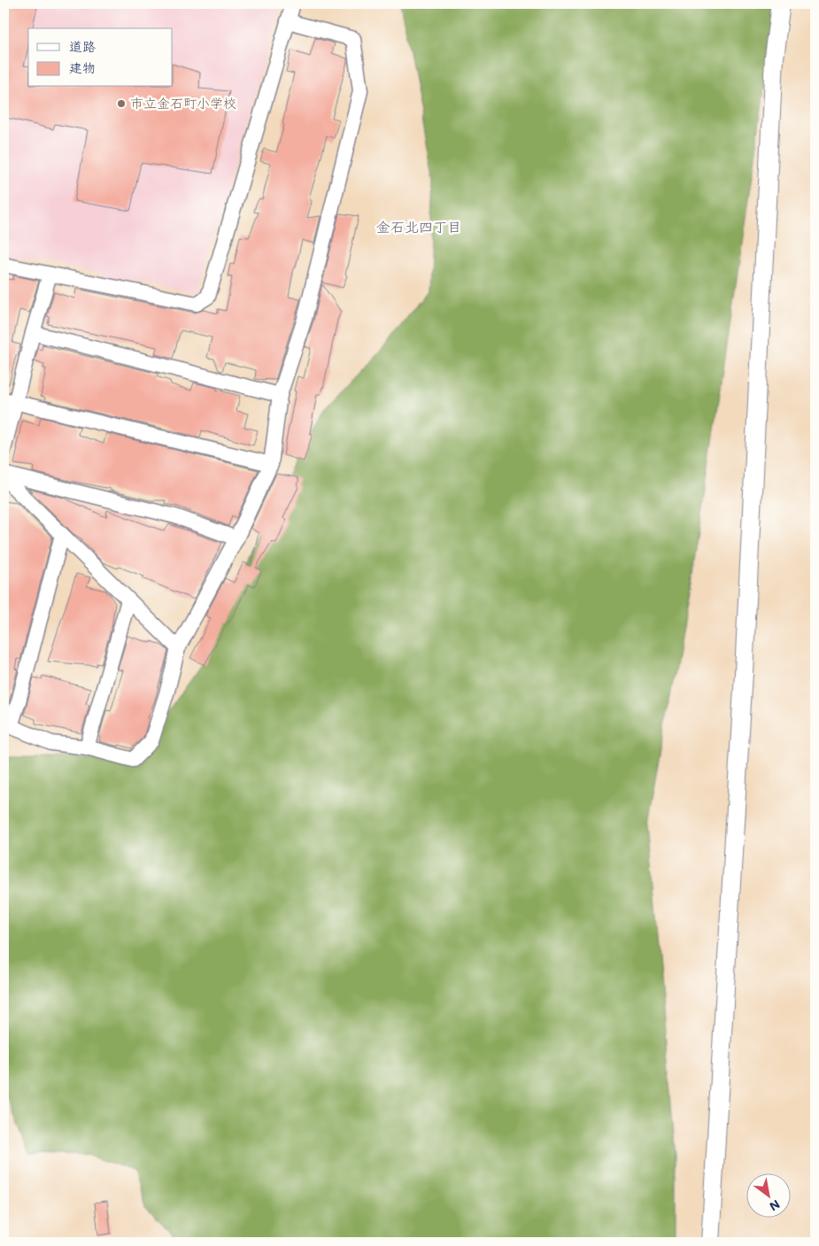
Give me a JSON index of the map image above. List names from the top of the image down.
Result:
{
  "districts": ["金石北四丁目"],
  "places": ["市立金石町小学校"],
  "legend": ["道路", "建物"],
  "north": "bottom right"
}
